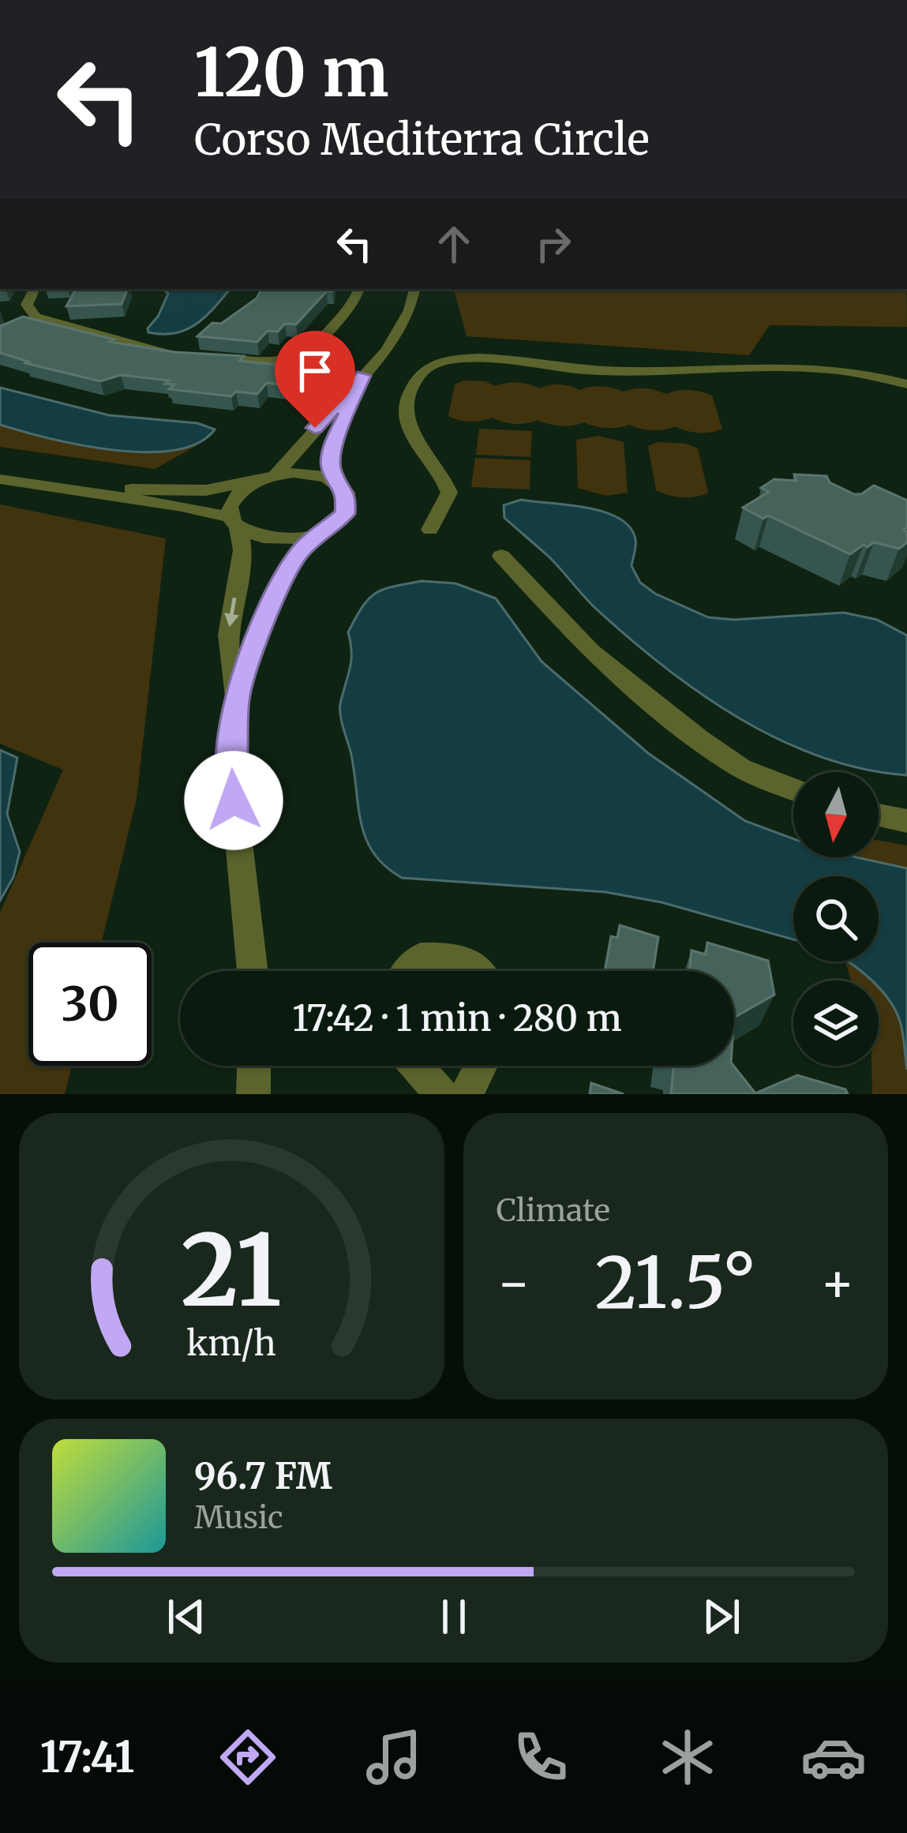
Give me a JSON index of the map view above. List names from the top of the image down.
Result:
{
  "north": "bottom",
  "page": {
    "turn": ["120 m", "Corso Mediterra Circle"],
    "limit": "30",
    "trip": "17:42 · 1 min · 280 m",
    "tile": "Climate",
    "heat": ["−", "21.5°", "+"],
    "song": ["96.7 FM", "Music"],
    "tabs": "17:41",
    "gauge": ["21", "km/h"]
  }
}
